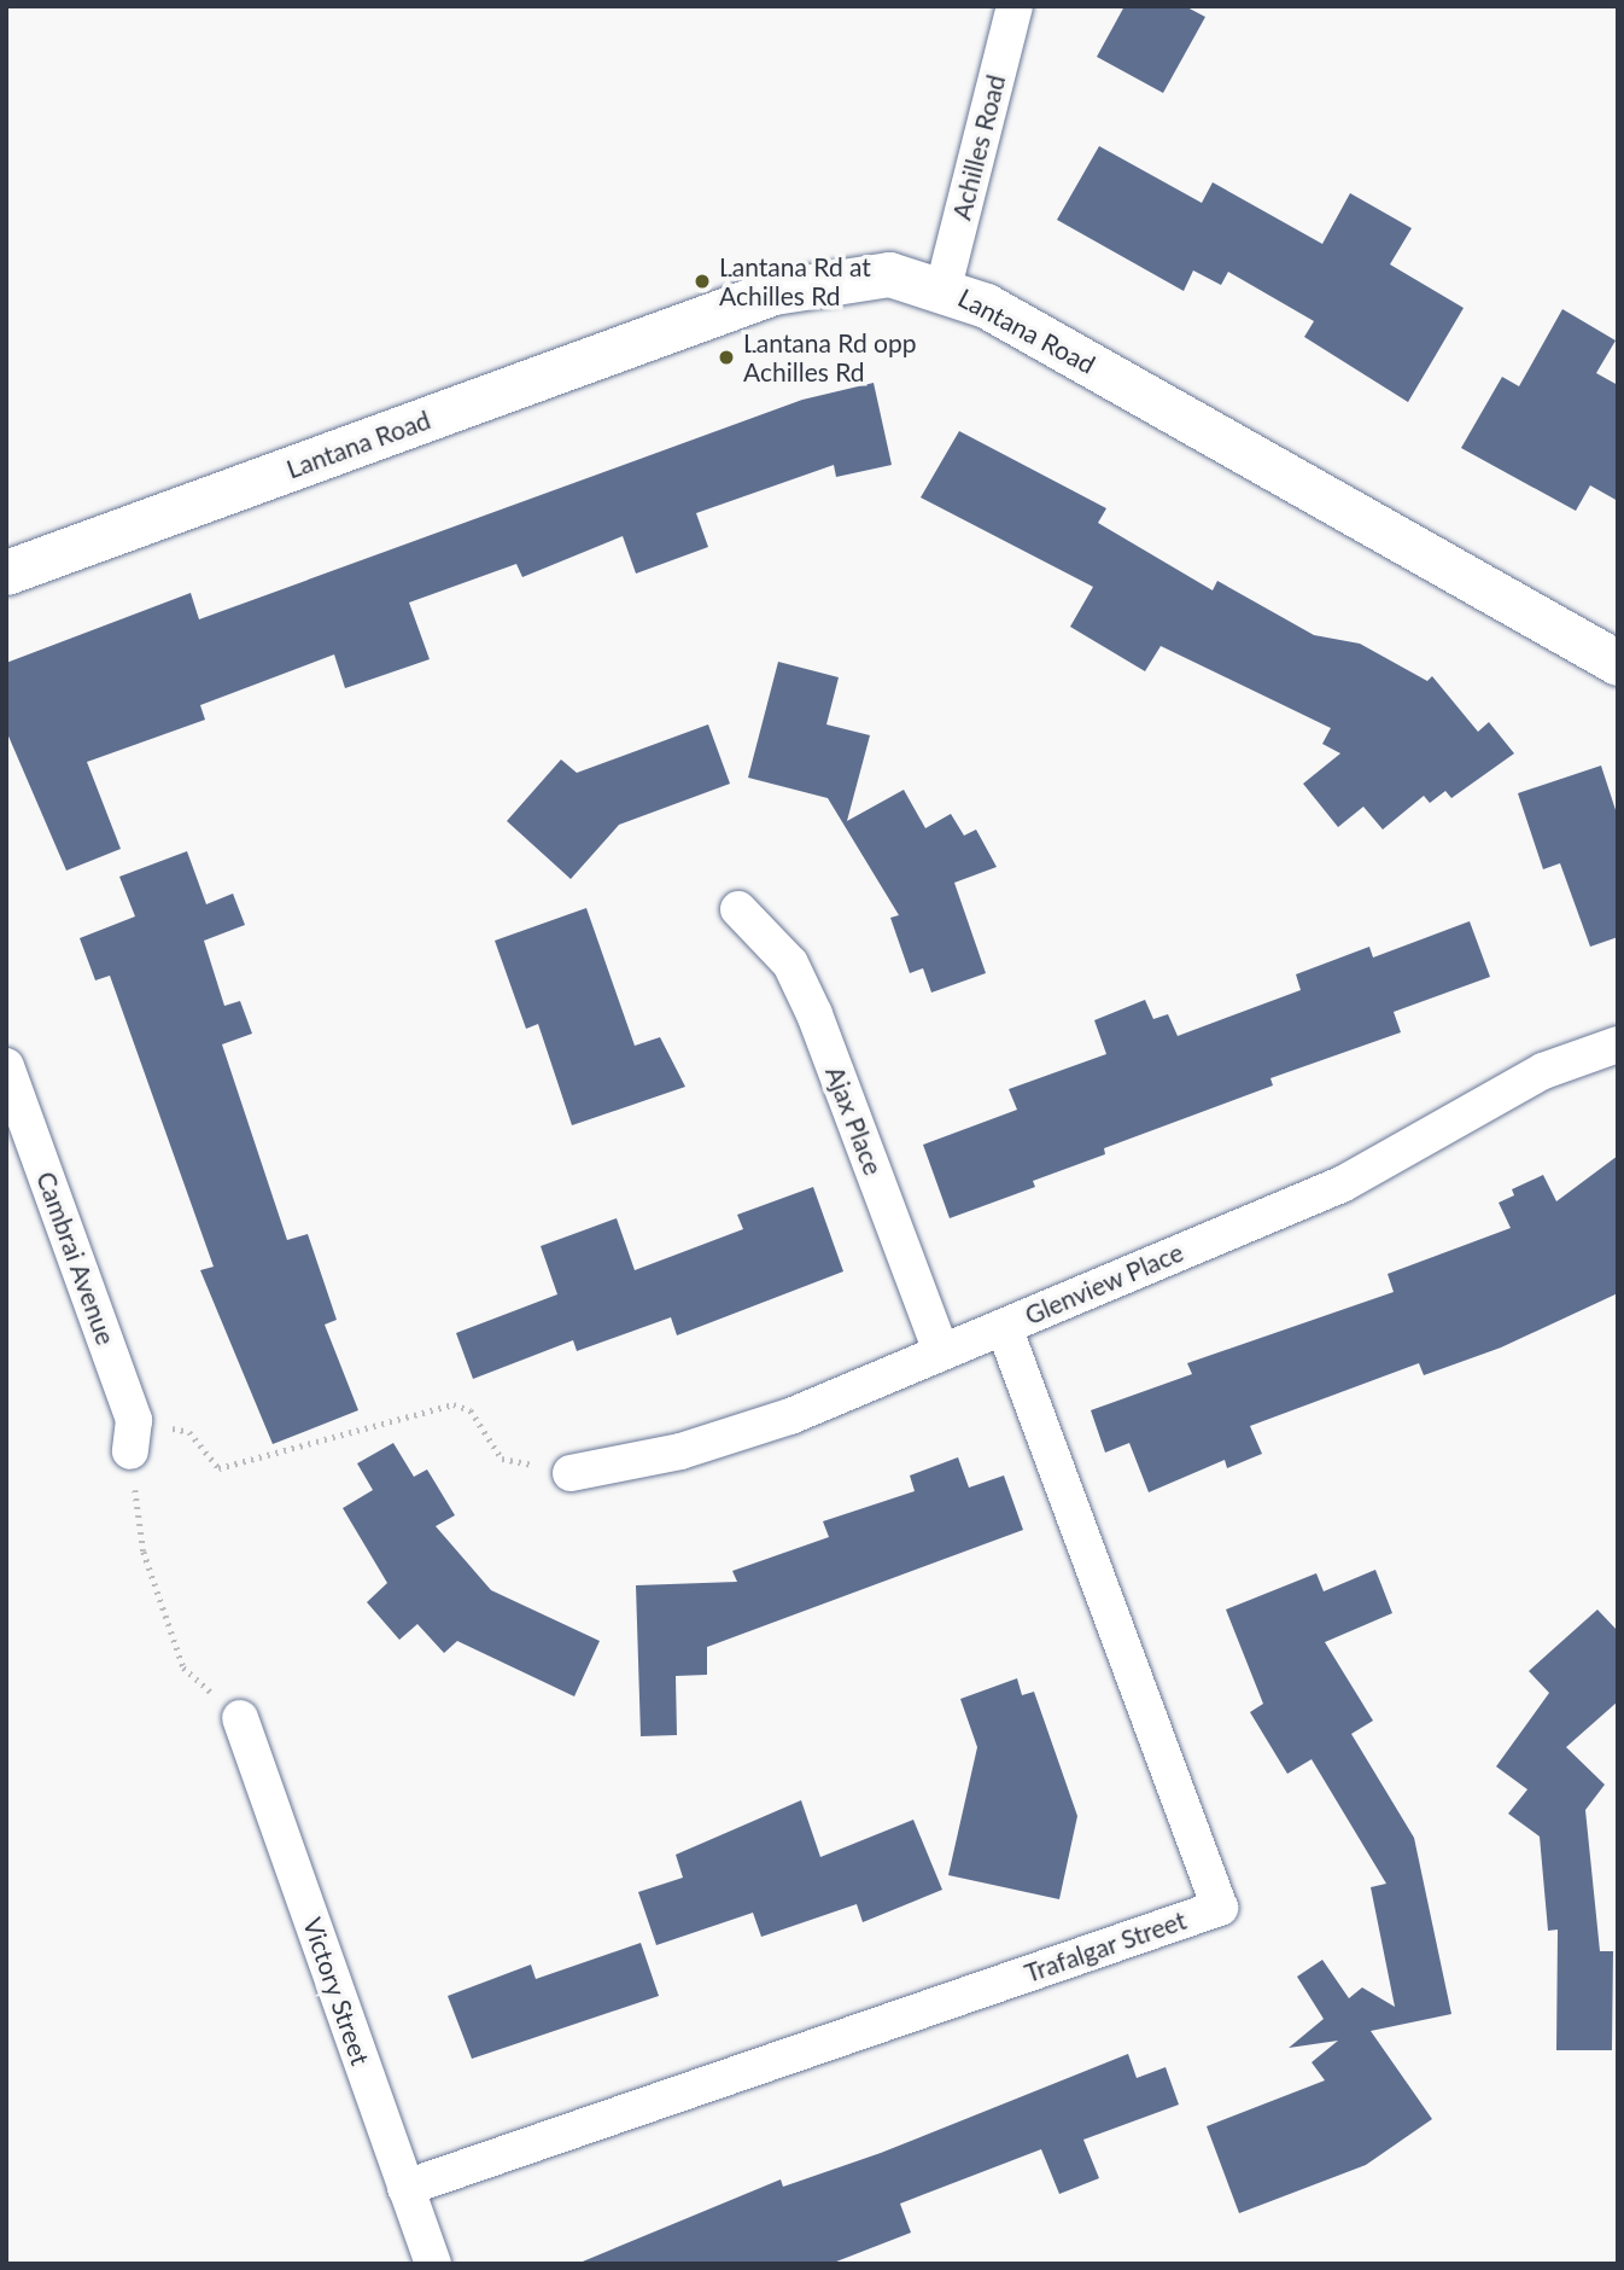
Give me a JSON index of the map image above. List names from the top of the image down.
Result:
{
  "streets": {
    "street": [
      "Achilles Road",
      "Lantana Road",
      "Ajax Place",
      "Cambrai Avenue",
      "Glenview Place",
      "Trafalgar Street",
      "Victory Street"
    ]
  },
  "crossings": [
    ["Achilles Road", "Lantana Road"],
    ["Ajax Place", "Glenview Place"],
    ["Glenview Place", "Trafalgar Street"],
    ["Trafalgar Street", "Victory Street"]
  ],
  "places": ["Lantana Rd at Achilles Rd", "Lantana Rd opp Achilles Rd"]
}
